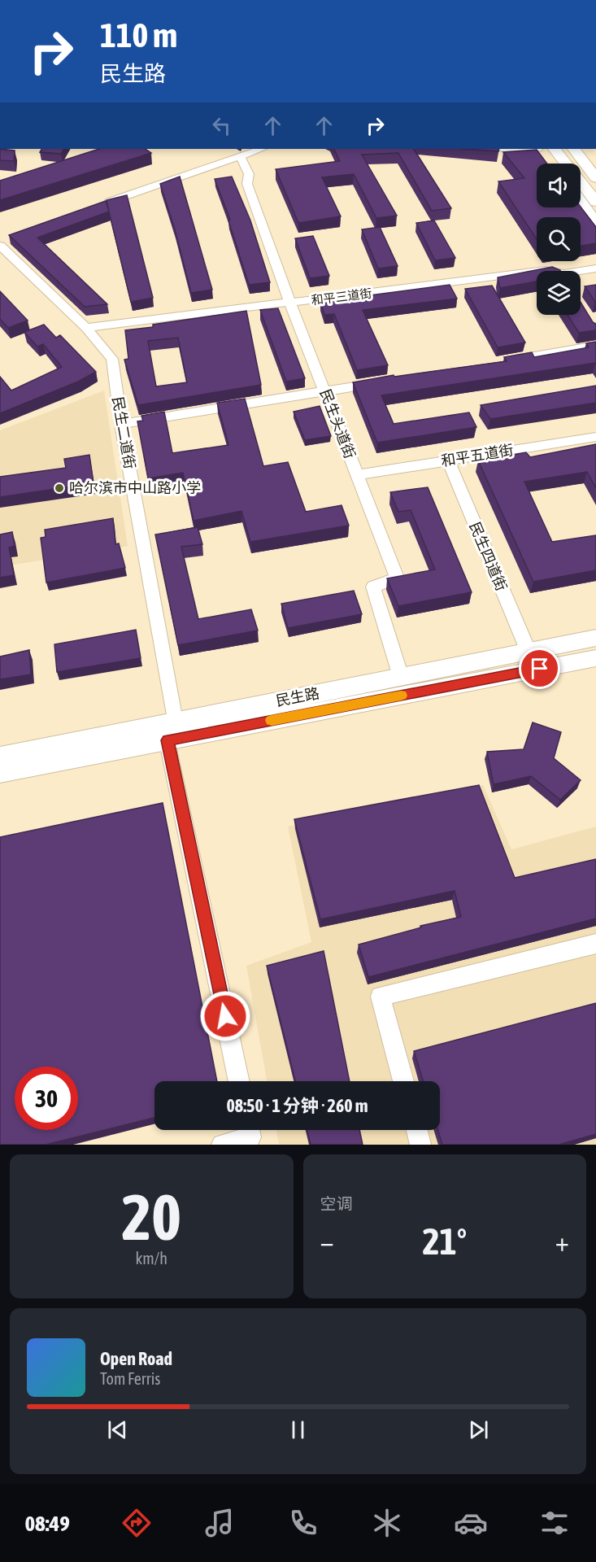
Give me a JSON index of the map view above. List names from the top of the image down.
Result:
{
  "streets": {
    "main road": ["民生路"],
    "street": [
      "和平三道街",
      "民生头道街",
      "民生二道街",
      "和平五道街",
      "民生四道街"
    ]
  },
  "crossings": [
    ["和平三道街", "民生头道街"],
    ["和平三道街", "民生二道街"],
    ["民生头道街", "和平五道街"],
    ["民生头道街", "民生路"],
    ["民生二道街", "民生路"],
    ["和平五道街", "民生四道街"],
    ["民生四道街", "民生路"]
  ],
  "places": ["哈尔滨市中山路小学"],
  "page": {
    "turn": ["110 m", "民生路"],
    "limit": "30",
    "trip": "08:50 · 1 分钟 · 260 m",
    "tile": [
      ["20", "km/h"],
      "空调"
    ],
    "heat": ["−", "21°", "+"],
    "song": ["Open Road", "Tom Ferris"],
    "tabs": "08:49"
  }
}
